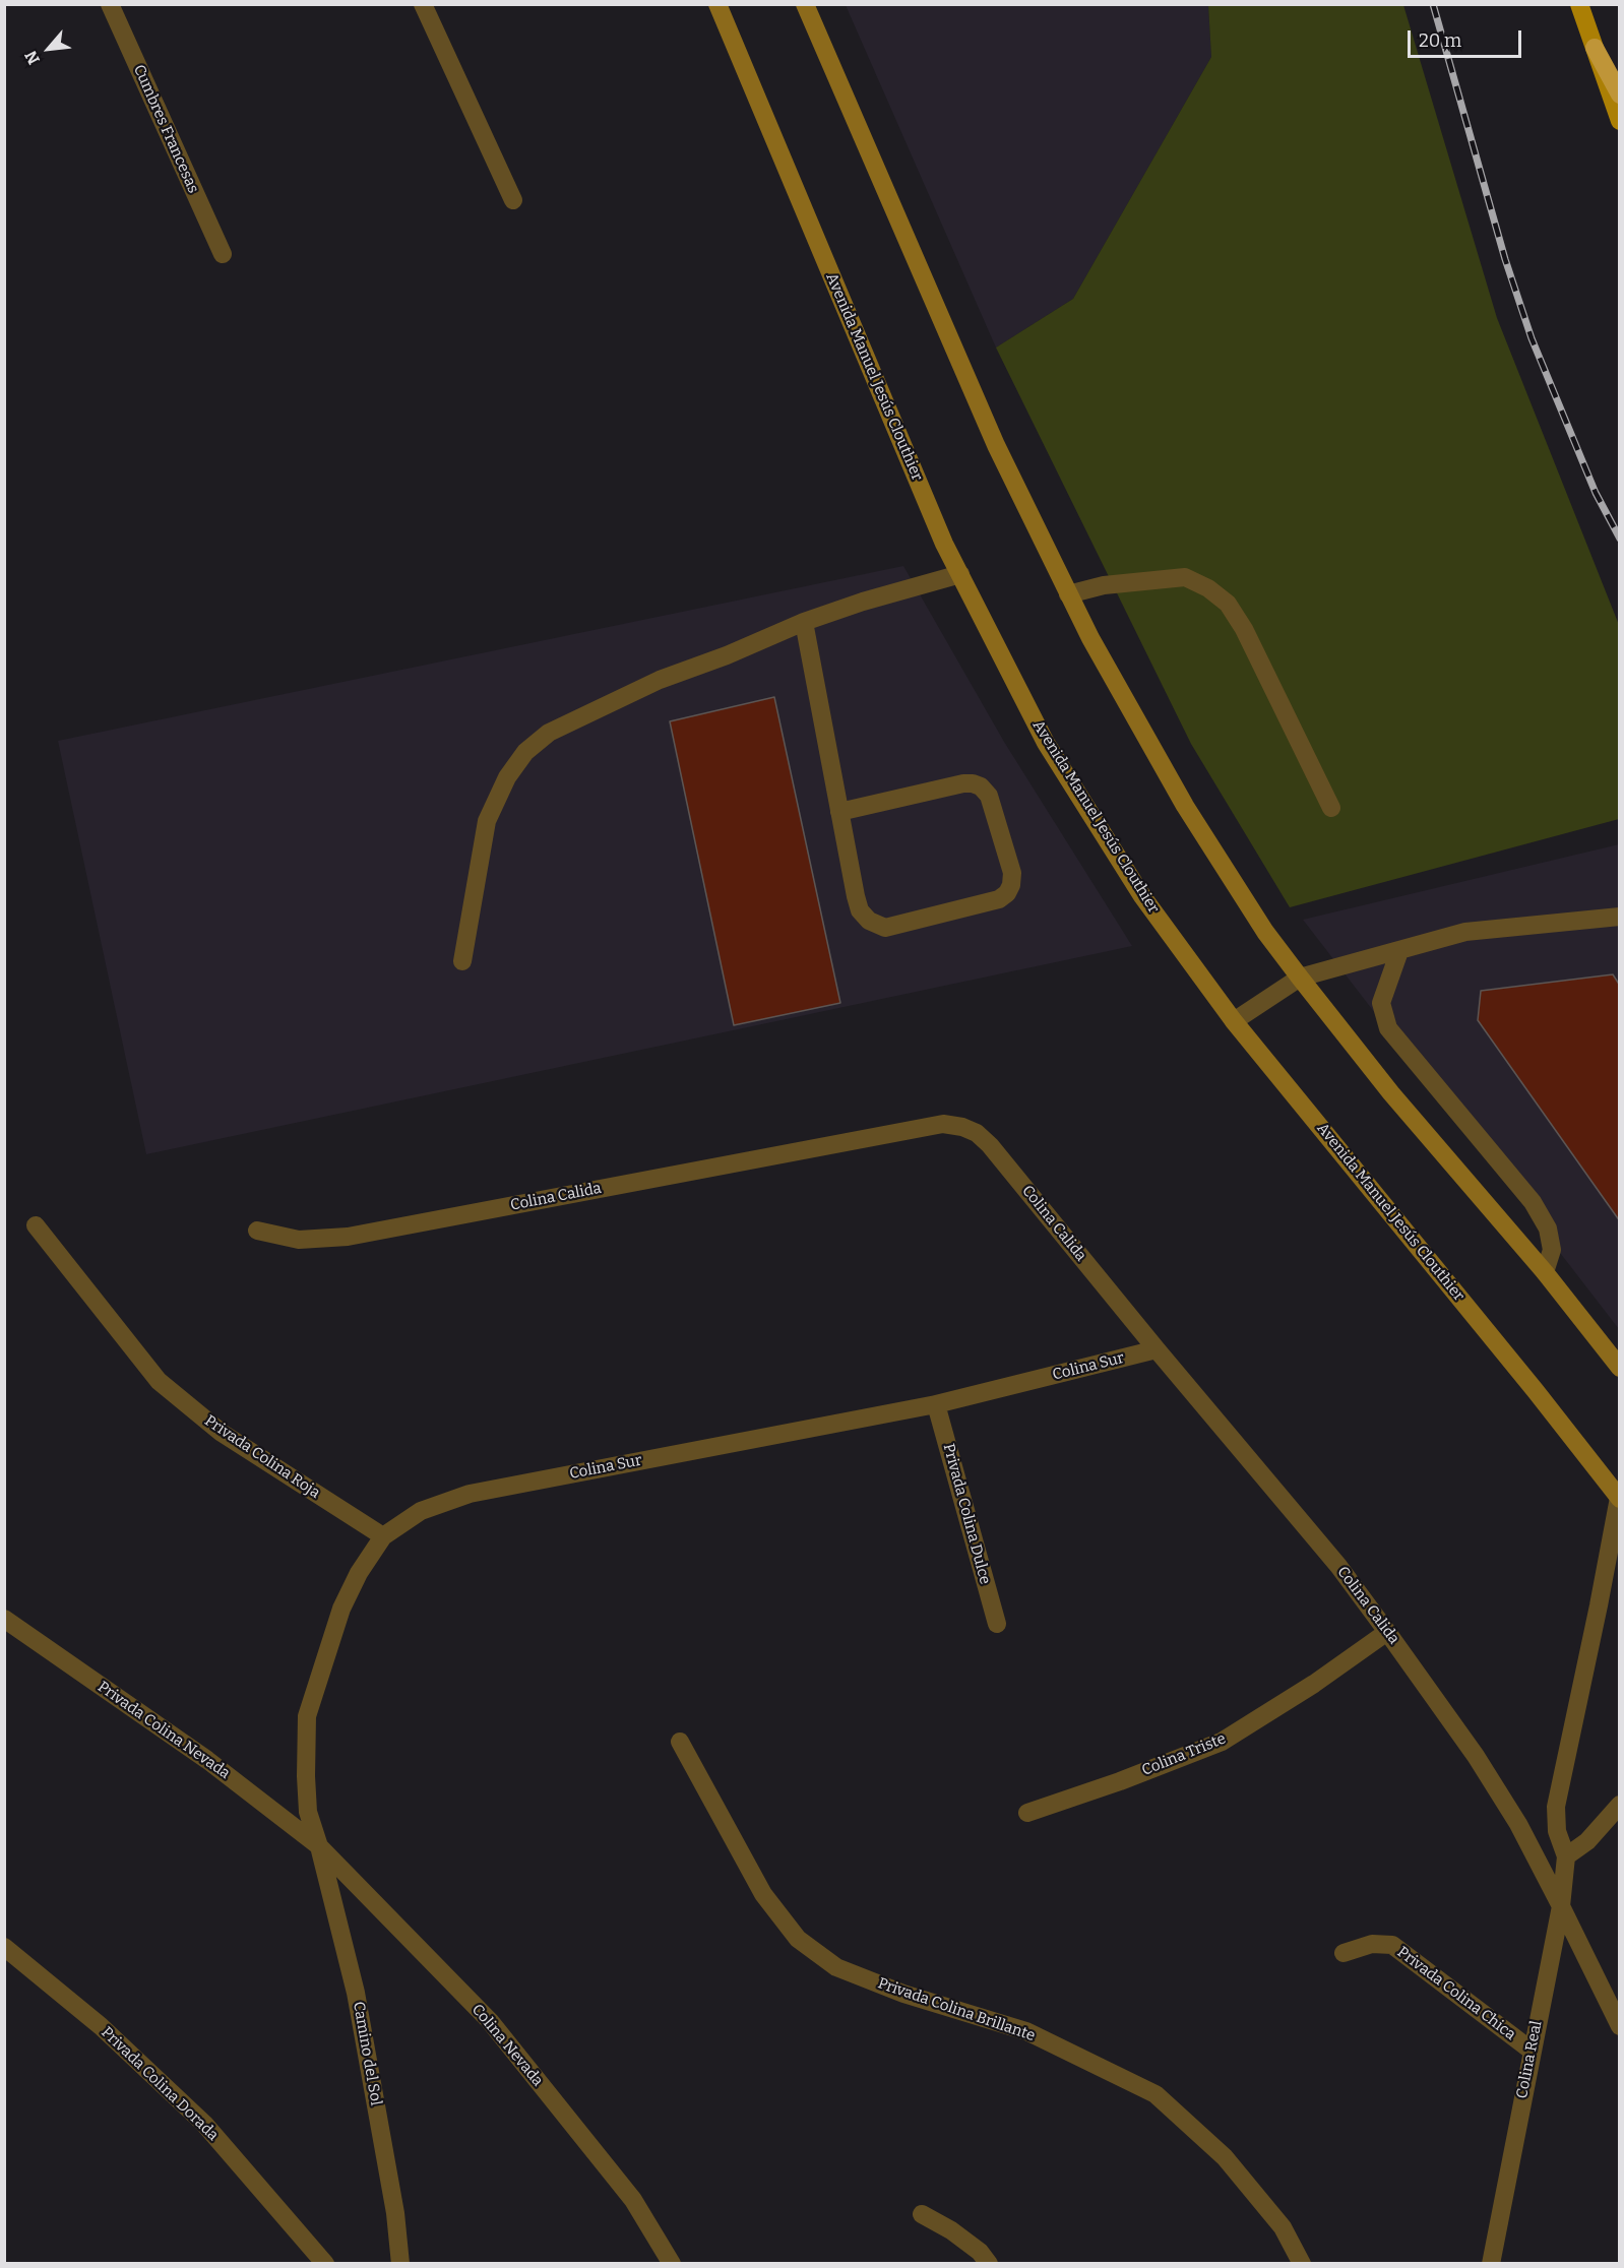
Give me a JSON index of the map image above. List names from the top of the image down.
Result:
{
  "streets": {
    "street": [
      "Cumbres Francesas",
      "Avenida Manuel Jesús Clouthier",
      "Colina Calida",
      "Colina Sur",
      "Privada Colina Roja",
      "Privada Colina Dulce",
      "Privada Colina Nevada",
      "Colina Triste",
      "Privada Colina Chica",
      "Privada Colina Brillante",
      "Colina Nevada",
      "Camino del Sol",
      "Colina Real",
      "Privada Colina Dorada"
    ]
  },
  "crossings": [
    ["Avenida Manuel Jesús Clouthier", "Colina Real"],
    ["Colina Calida", "Colina Sur"],
    ["Colina Calida", "Colina Triste"],
    ["Colina Calida", "Colina Real"],
    ["Colina Sur", "Privada Colina Roja"],
    ["Colina Sur", "Privada Colina Dulce"],
    ["Colina Sur", "Privada Colina Nevada"],
    ["Colina Sur", "Colina Nevada"],
    ["Colina Sur", "Camino del Sol"],
    ["Privada Colina Nevada", "Colina Nevada"],
    ["Privada Colina Nevada", "Camino del Sol"],
    ["Privada Colina Chica", "Colina Real"],
    ["Colina Nevada", "Camino del Sol"]
  ],
  "scale_bar": "20 m",
  "north": "bottom left"
}
